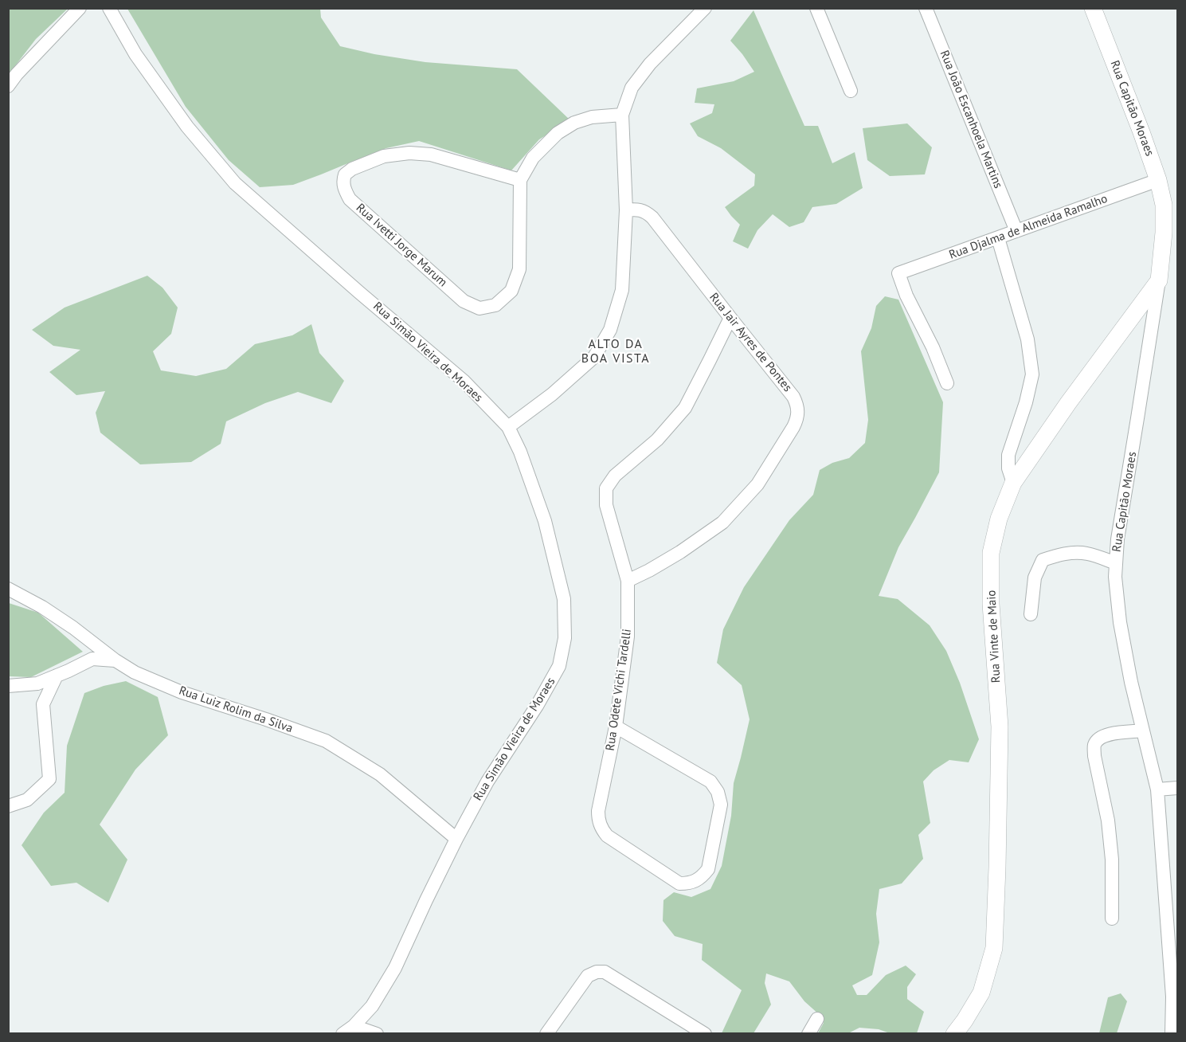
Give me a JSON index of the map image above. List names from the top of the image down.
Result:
{
  "streets": {
    "main road": ["Rua Capitão Moraes", "Rua Vinte de Maio"],
    "street": [
      "Rua João Escanhoela Martins",
      "Rua Djalma de Almeida Ramalho",
      "Rua Ivetti Jorge Marum",
      "Rua Jair Ayres de Pontes",
      "Rua Simão Vieira de Moraes",
      "Rua Odete Vichi Tardelli",
      "Rua Luiz Rolim da Silva"
    ]
  },
  "crossings": [
    ["Rua Capitão Moraes", "Rua Djalma de Almeida Ramalho"],
    ["Rua Capitão Moraes", "Rua Vinte de Maio"],
    ["Rua João Escanhoela Martins", "Rua Djalma de Almeida Ramalho"],
    ["Rua Jair Ayres de Pontes", "Rua Odete Vichi Tardelli"],
    ["Rua Simão Vieira de Moraes", "Rua Luiz Rolim da Silva"]
  ],
  "districts": ["ALTO DA BOA VISTA"]
}
